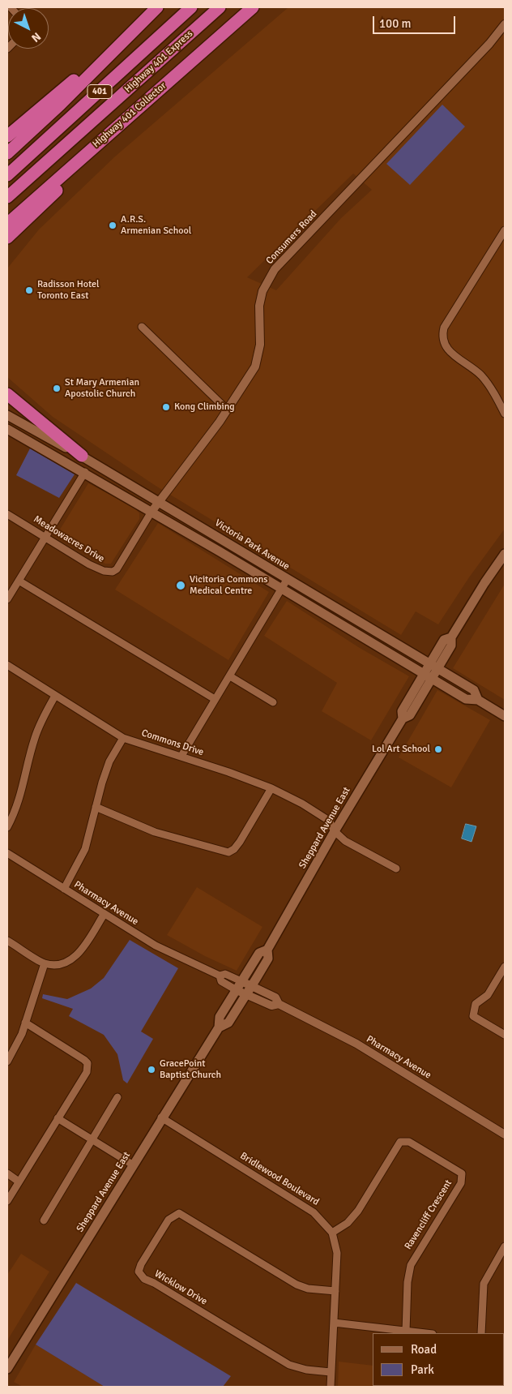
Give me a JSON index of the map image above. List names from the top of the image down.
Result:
{
  "streets": {
    "highway": ["Highway 401 Express", "401", "Highway 401 Collector"],
    "main road": ["Victoria Park Avenue", "Sheppard Avenue East"],
    "street": [
      "Consumers Road",
      "Meadowacres Drive",
      "Commons Drive",
      "Pharmacy Avenue",
      "Bridlewood Boulevard",
      "Ravencliff Crescent",
      "Wicklow Drive"
    ]
  },
  "crossings": [
    ["Consumers Road", "Meadowacres Drive"],
    ["Consumers Road", "Victoria Park Avenue"],
    ["Meadowacres Drive", "Victoria Park Avenue"],
    ["Victoria Park Avenue", "Sheppard Avenue East"],
    ["Commons Drive", "Sheppard Avenue East"],
    ["Sheppard Avenue East", "Pharmacy Avenue"],
    ["Sheppard Avenue East", "Bridlewood Boulevard"],
    ["Bridlewood Boulevard", "Ravencliff Crescent"],
    ["Bridlewood Boulevard", "Wicklow Drive"]
  ],
  "places": [
    "A.R.S. Armenian School",
    "Radisson Hotel Toronto East",
    "St Mary Armenian Apostolic Church",
    "Kong Climbing",
    "Vicitoria Commons Medical Centre",
    "Lol Art School",
    "GracePoint Baptist Church"
  ],
  "legend": ["Road", "Park"],
  "scale_bar": "100 m",
  "north": "bottom right"
}
